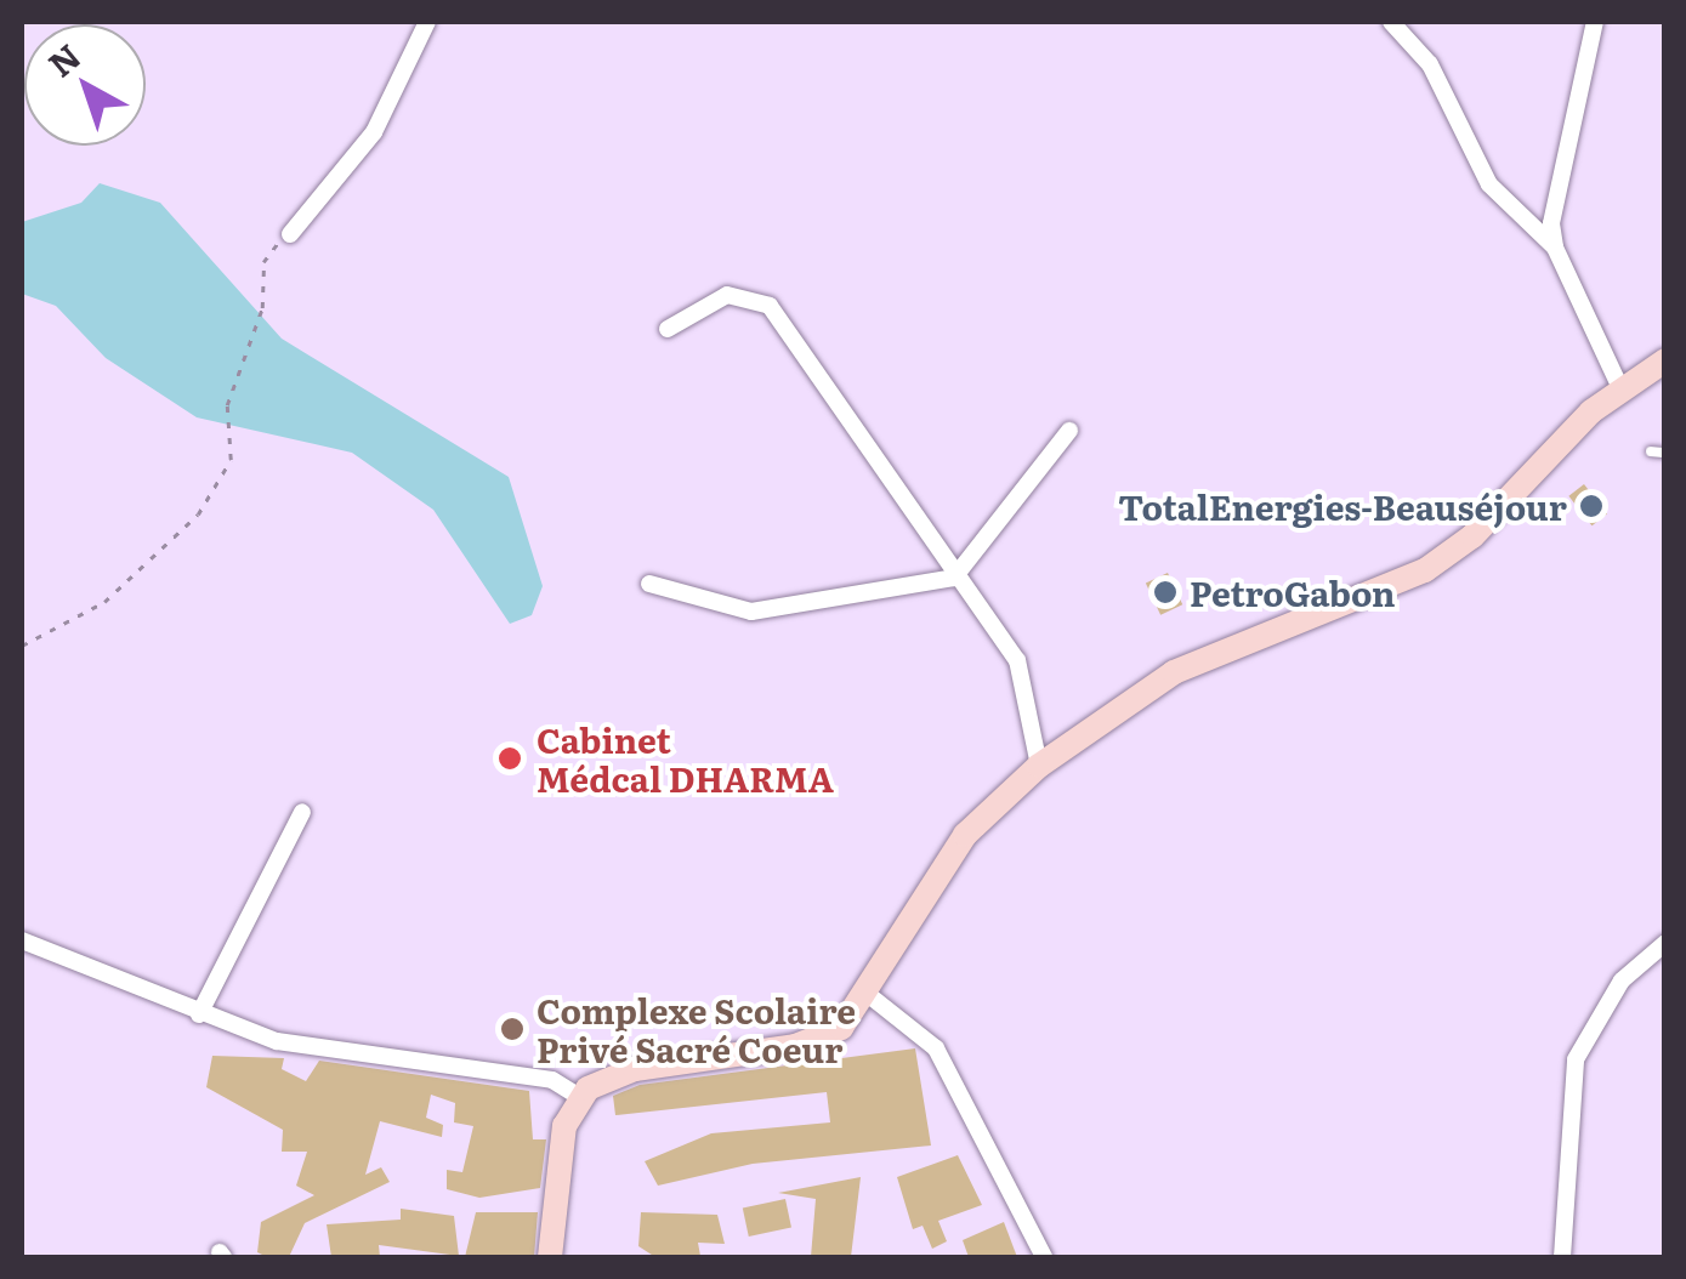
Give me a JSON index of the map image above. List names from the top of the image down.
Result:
{
  "places": [
    "TotalEnergies-Beauséjour",
    "PetroGabon",
    "Cabinet Médcal DHARMA",
    "Complexe Scolaire Privé Sacré Coeur"
  ],
  "north": "top left"
}
